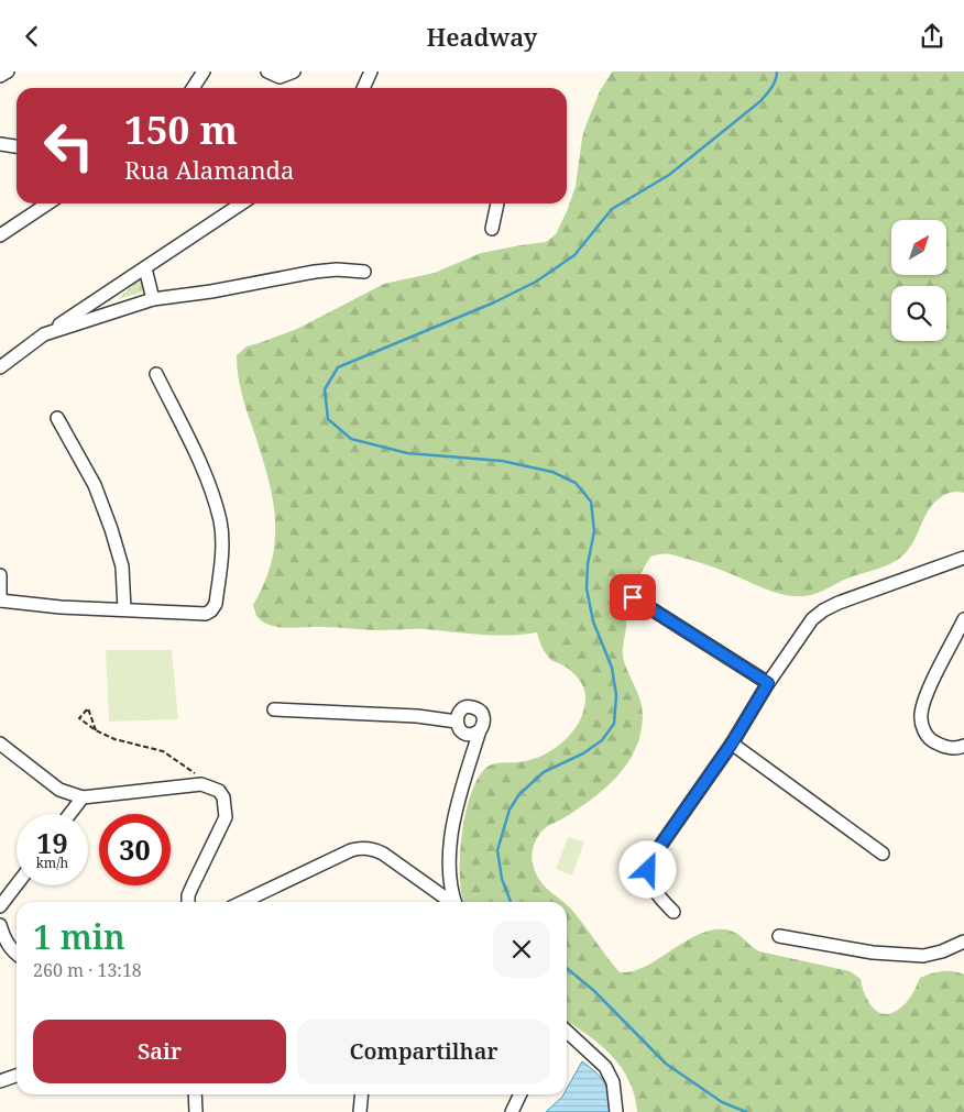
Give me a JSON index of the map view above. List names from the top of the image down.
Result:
{
  "north": "top right",
  "page": {
    "header": "Headway",
    "turn": ["150 m", "Rua Alamanda"],
    "speed": "19 km/h",
    "limit": "30",
    "heading": ["1 min", "260 m · 13:18"],
    "buttons": ["Sair", "Compartilhar"]
  }
}
